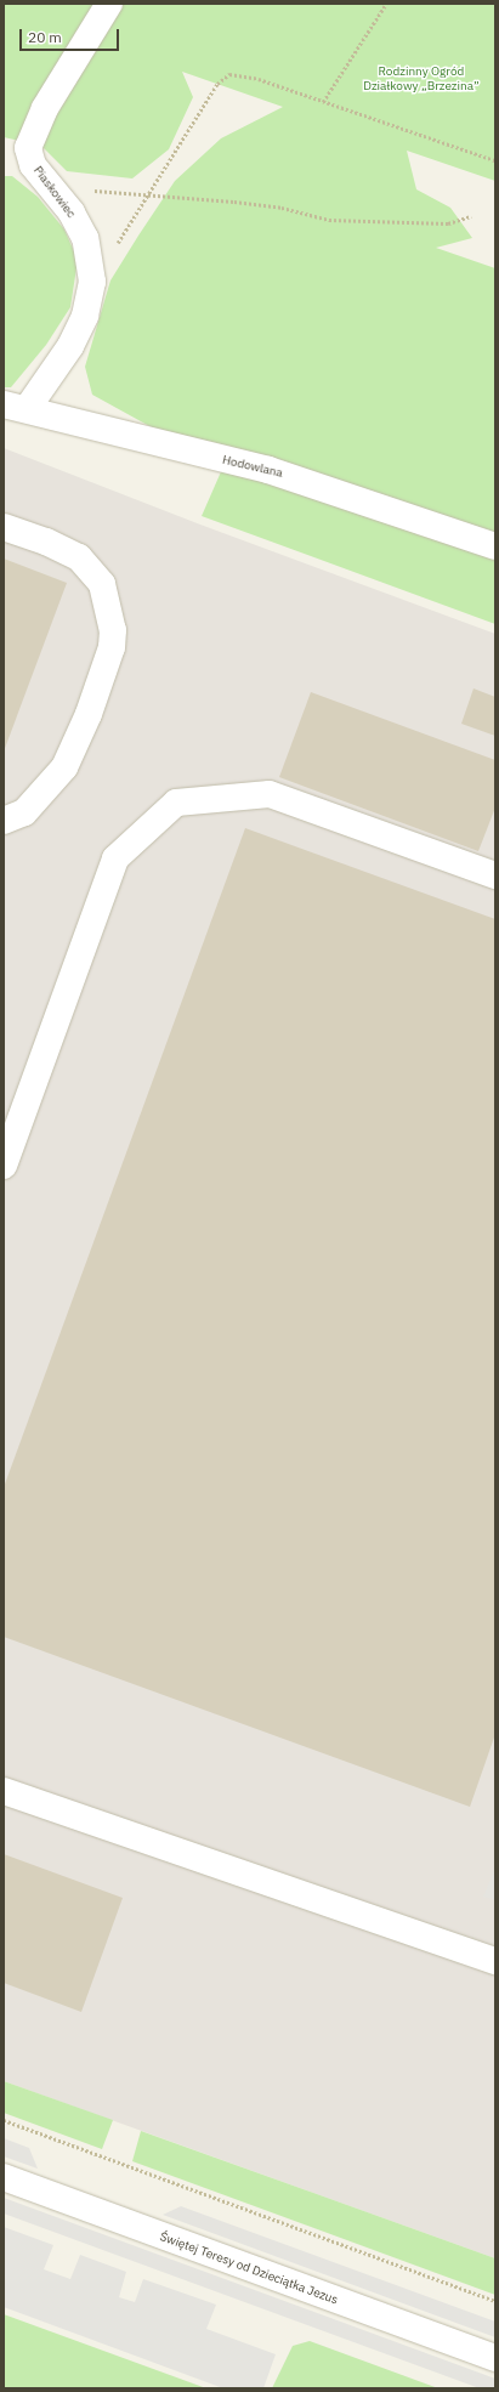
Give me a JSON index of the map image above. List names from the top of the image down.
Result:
{
  "streets": {
    "street": ["Piaskowiec", "Hodowlana", "Świętej Teresy od Dzieciątka Jezus"]
  },
  "crossings": [
    ["Piaskowiec", "Hodowlana"]
  ],
  "parks": ["Rodzinny Ogród Działkowy „Brzezina”"],
  "scale_bar": "20 m"
}
